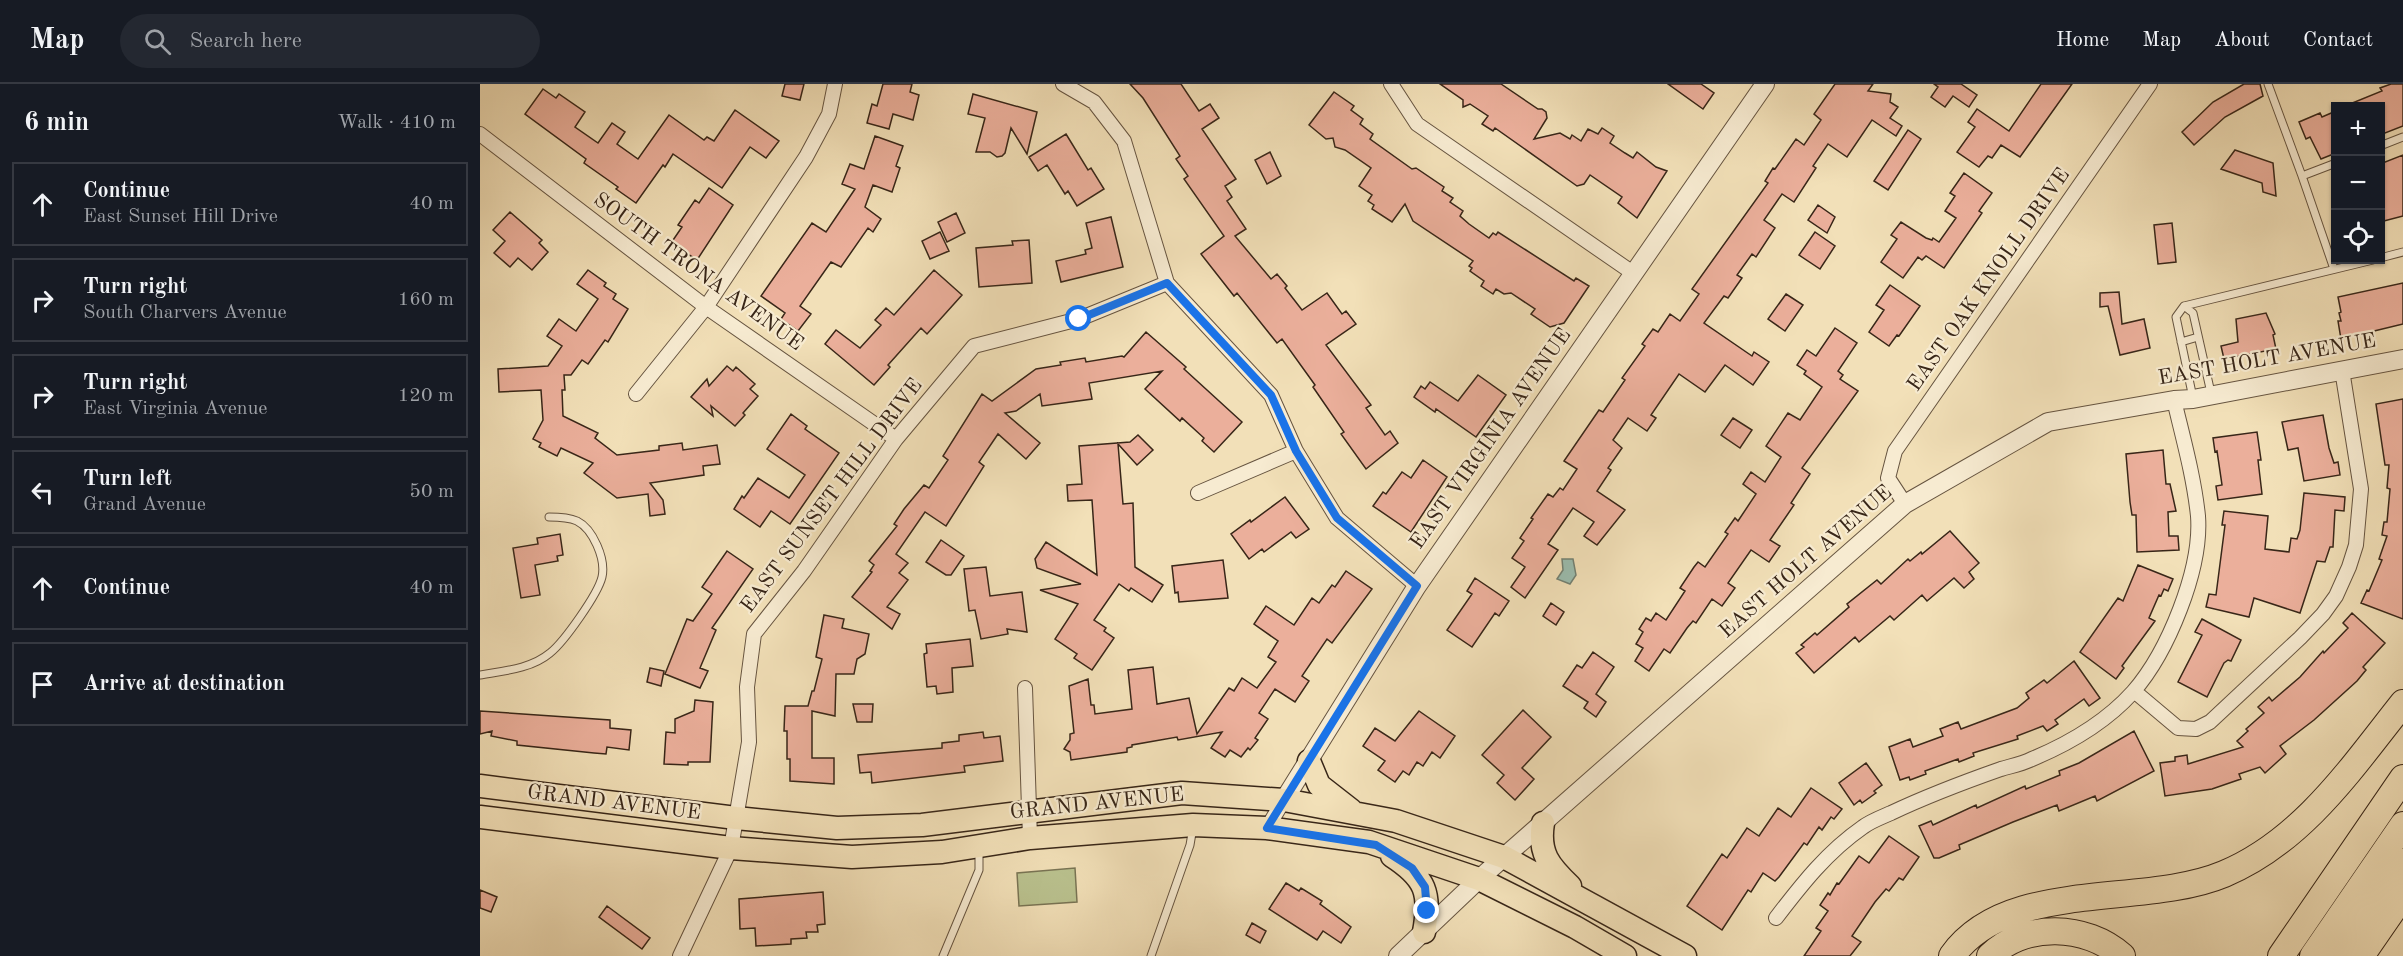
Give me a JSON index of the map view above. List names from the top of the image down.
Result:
{
  "streets": {
    "main road": ["GRAND AVENUE"],
    "street": [
      "SOUTH TRONA AVENUE",
      "EAST OAK KNOLL DRIVE",
      "EAST HOLT AVENUE",
      "EAST VIRGINIA AVENUE",
      "EAST SUNSET HILL DRIVE"
    ]
  },
  "crossings": [
    ["SOUTH TRONA AVENUE", "EAST SUNSET HILL DRIVE"],
    ["EAST OAK KNOLL DRIVE", "EAST HOLT AVENUE"],
    ["EAST HOLT AVENUE", "GRAND AVENUE"],
    ["EAST VIRGINIA AVENUE", "GRAND AVENUE"],
    ["EAST SUNSET HILL DRIVE", "GRAND AVENUE"]
  ],
  "page": {
    "header": "Map",
    "search": "Search here",
    "nav": [
      "Home",
      "Map",
      "About",
      "Contact"
    ],
    "heading": ["6 min", "Walk · 410 m"],
    "map_buttons": ["+", "−"],
    "list": [
      ["Continue", "East Sunset Hill Drive", "40 m"],
      ["Turn right", "South Charvers Avenue", "160 m"],
      ["Turn right", "East Virginia Avenue", "120 m"],
      ["Turn left", "Grand Avenue", "50 m"],
      ["Continue", "40 m"],
      "Arrive at destination"
    ]
  }
}
